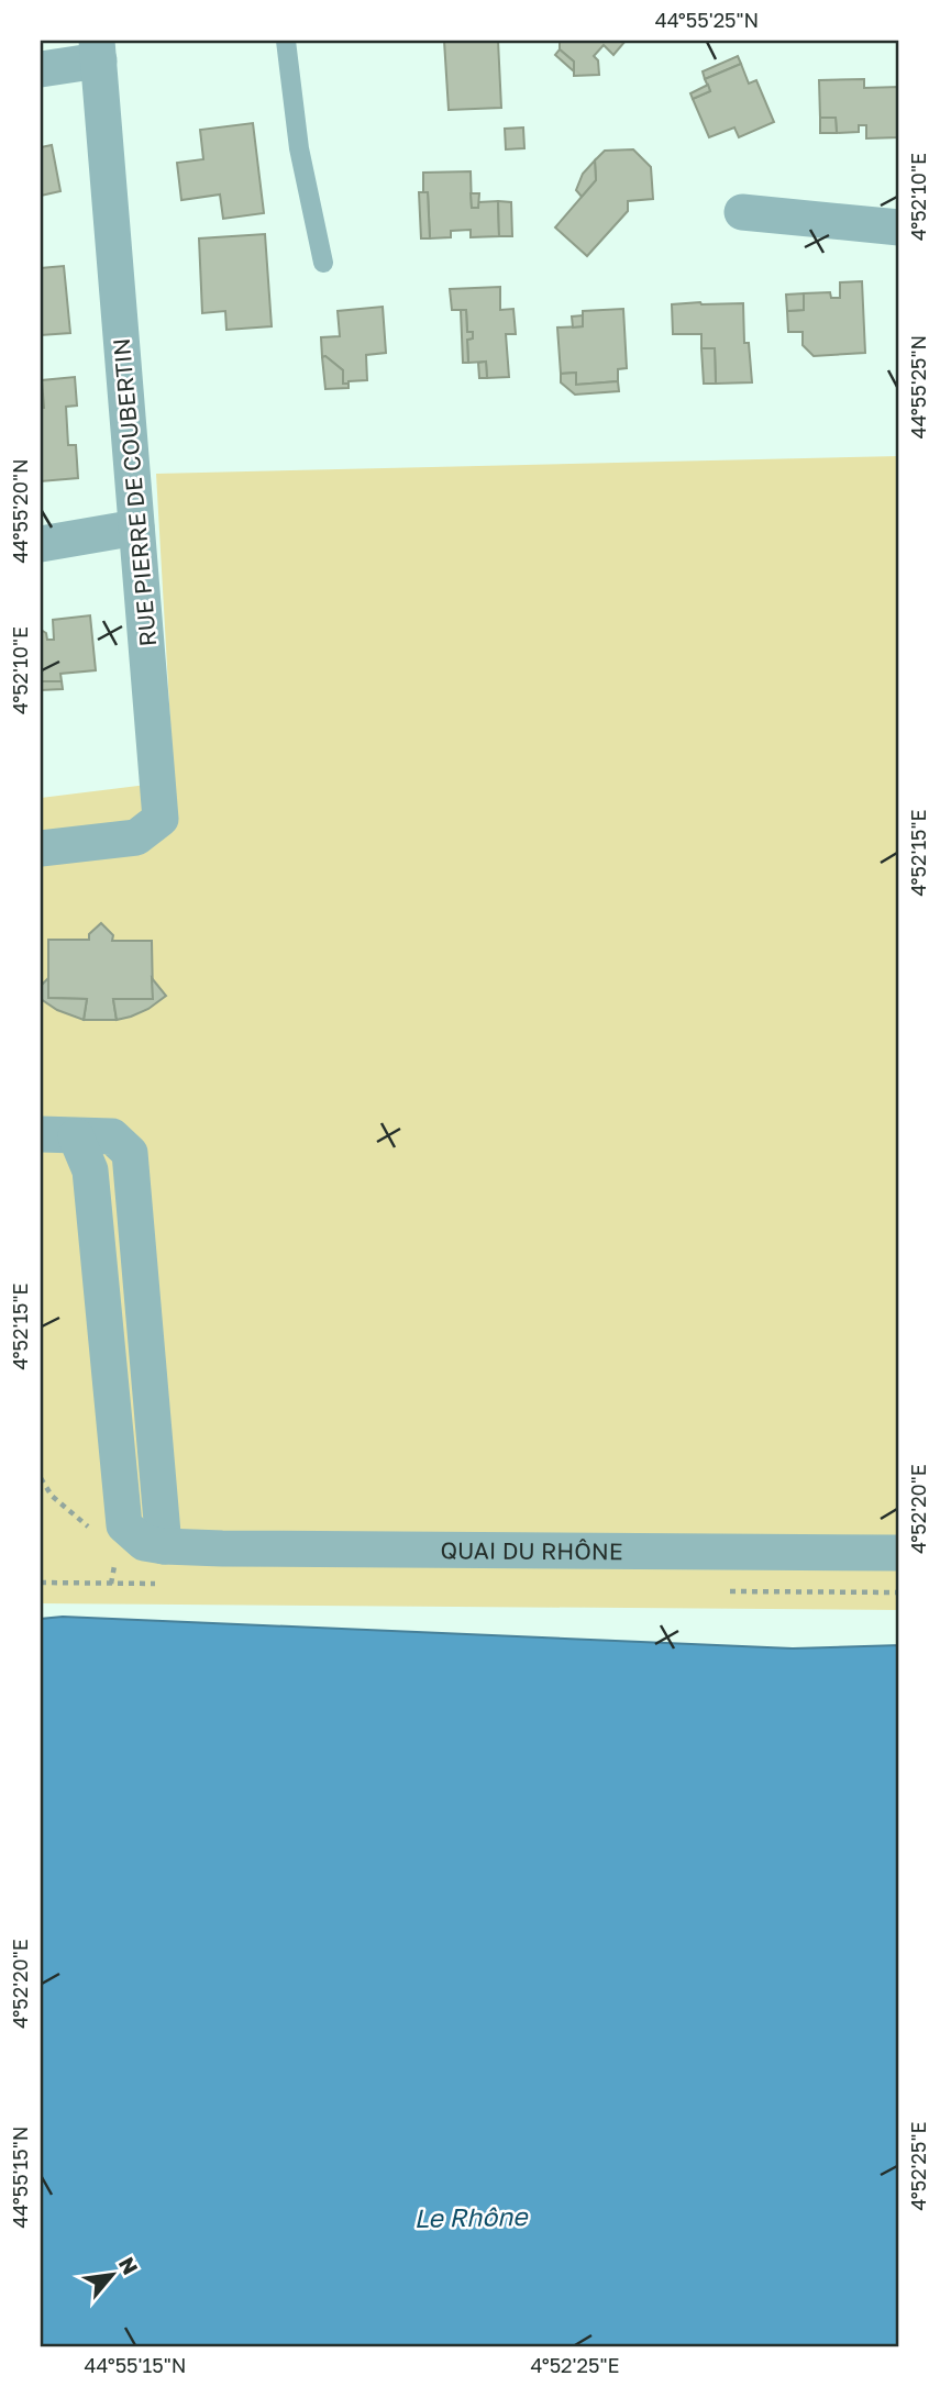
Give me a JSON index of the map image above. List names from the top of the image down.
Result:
{
  "streets": {
    "street": ["RUE PIERRE DE COUBERTIN", "QUAI DU RHÔNE"]
  },
  "water": ["Le Rhône"],
  "north": "top right",
  "coordinates": [
    "44°55'25\"N",
    "4°52'10\"E",
    "44°55'20\"N",
    "4°52'15\"E",
    "4°52'20\"E",
    "4°52'25\"E",
    "44°55'15\"N"
  ]
}
